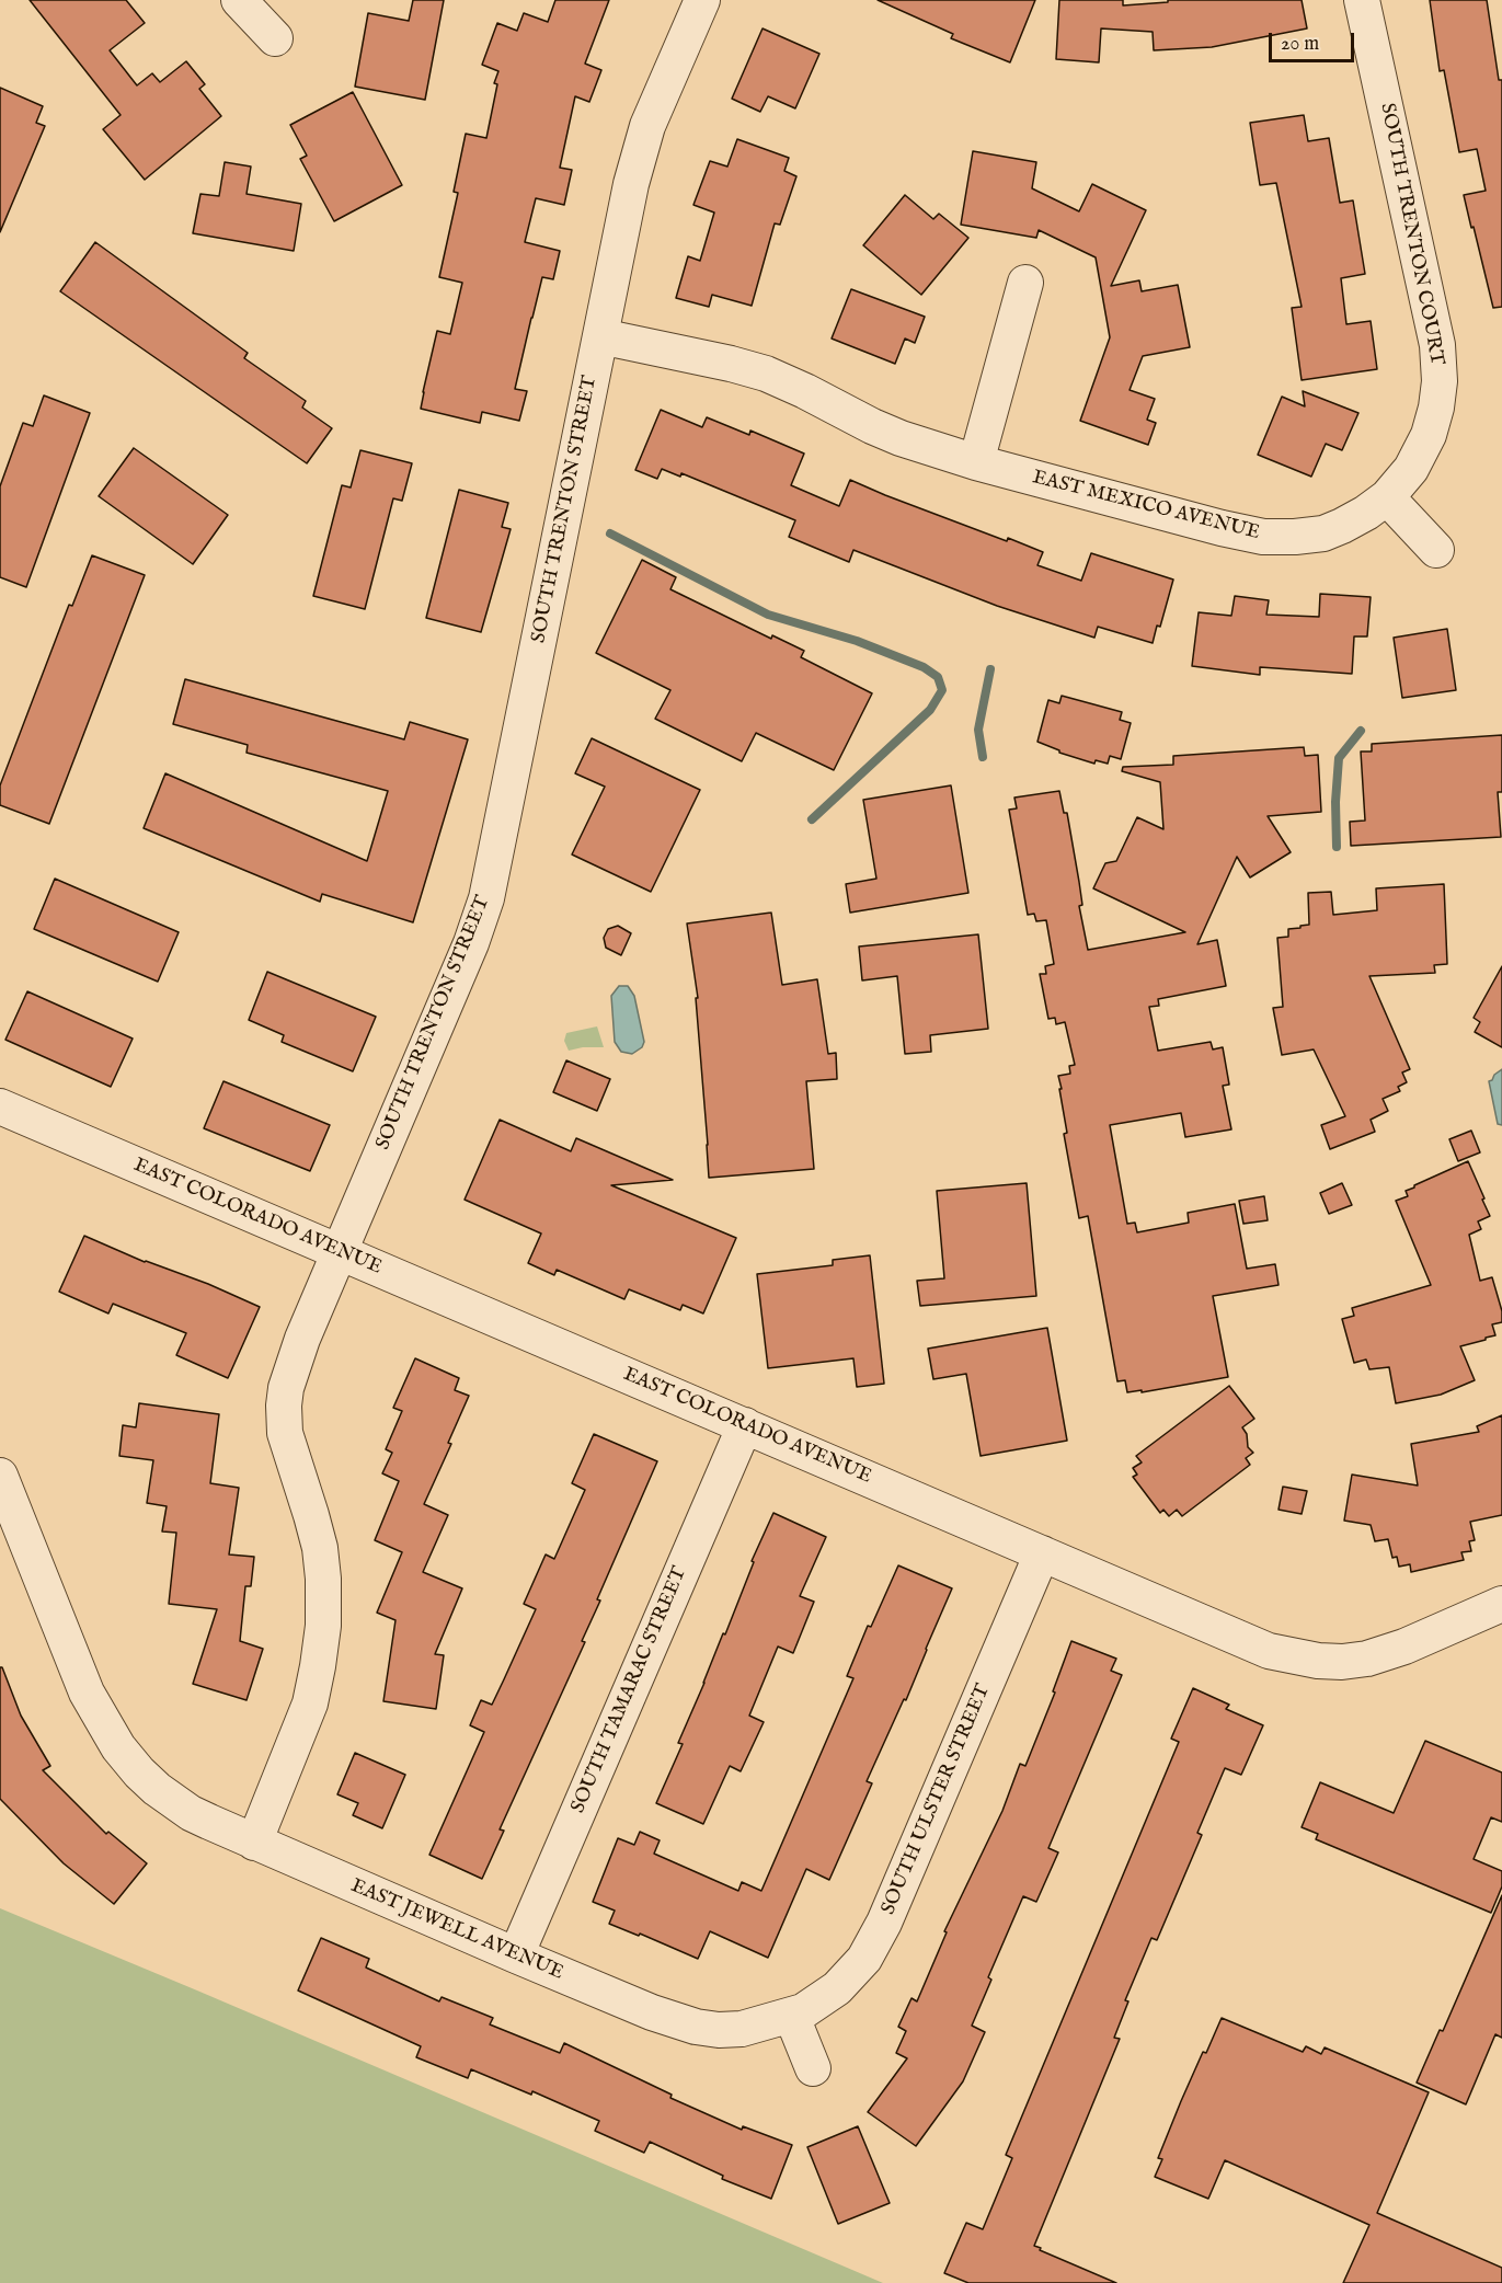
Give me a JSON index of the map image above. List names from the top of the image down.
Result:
{
  "streets": {
    "street": [
      "SOUTH TRENTON COURT",
      "EAST MEXICO AVENUE",
      "SOUTH TRENTON STREET",
      "EAST COLORADO AVENUE",
      "SOUTH TAMARAC STREET",
      "SOUTH ULSTER STREET",
      "EAST JEWELL AVENUE"
    ]
  },
  "crossings": [
    ["SOUTH TRENTON COURT", "EAST MEXICO AVENUE"],
    ["EAST MEXICO AVENUE", "SOUTH TRENTON STREET"],
    ["SOUTH TRENTON STREET", "EAST COLORADO AVENUE"],
    ["SOUTH TRENTON STREET", "EAST JEWELL AVENUE"],
    ["EAST COLORADO AVENUE", "SOUTH TAMARAC STREET"],
    ["EAST COLORADO AVENUE", "SOUTH ULSTER STREET"],
    ["SOUTH TAMARAC STREET", "EAST JEWELL AVENUE"],
    ["SOUTH ULSTER STREET", "EAST JEWELL AVENUE"]
  ],
  "scale_bar": "20 m"
}
